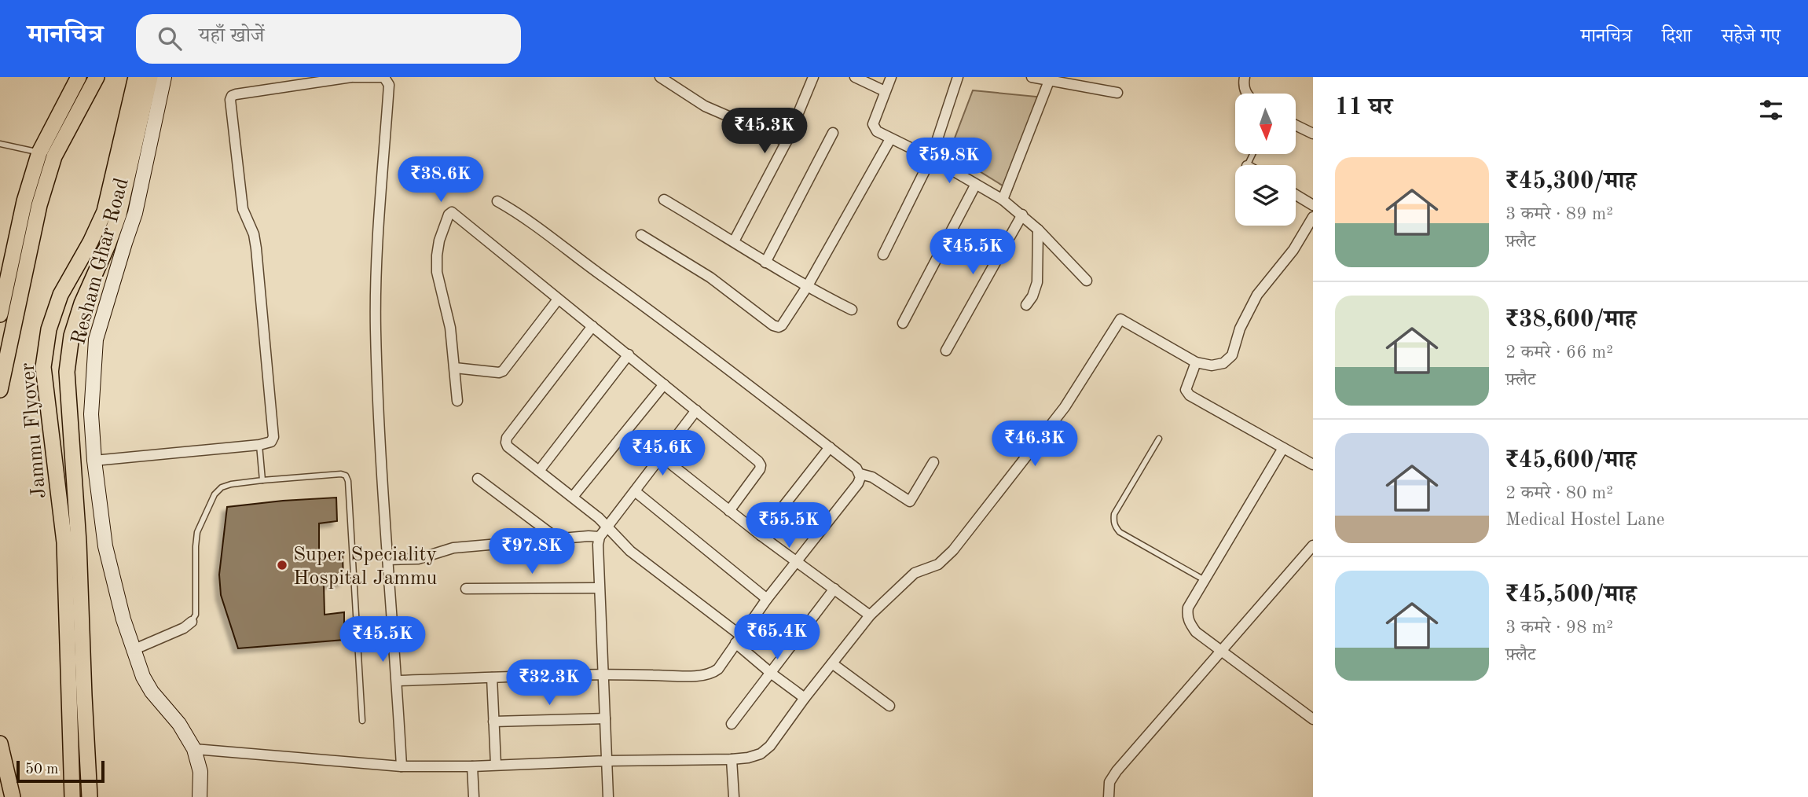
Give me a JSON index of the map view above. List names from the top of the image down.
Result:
{
  "streets": {
    "main road": ["Jammu Flyover"],
    "street": ["Resham Ghar Road"]
  },
  "places": ["Super Speciality Hospital Jammu"],
  "scale_bar": "50 m",
  "north": "bottom",
  "page": {
    "header": "मानचित्र",
    "search": "यहाँ खोजें",
    "nav": ["मानचित्र", "दिशा", "सहेजे गए"],
    "heading": "11 घर",
    "price": [
      "₹45.3K",
      "₹59.8K",
      "₹38.6K",
      "₹45.5K",
      "₹46.3K",
      "₹45.6K",
      "₹55.5K",
      "₹97.8K",
      "₹65.4K",
      "₹45.5K",
      "₹32.3K"
    ],
    "list": [
      {
        "name": "₹45,300/माह",
        "note": "3 कमरे · 89 m² · फ़्लैट"
      },
      {
        "name": "₹38,600/माह",
        "note": "2 कमरे · 66 m² · फ़्लैट"
      },
      {
        "name": "₹45,600/माह",
        "note": "2 कमरे · 80 m² · Medical Hostel Lane"
      },
      {
        "name": "₹45,500/माह",
        "note": "3 कमरे · 98 m² · फ़्लैट"
      }
    ],
    "scale": "50 m"
  }
}
